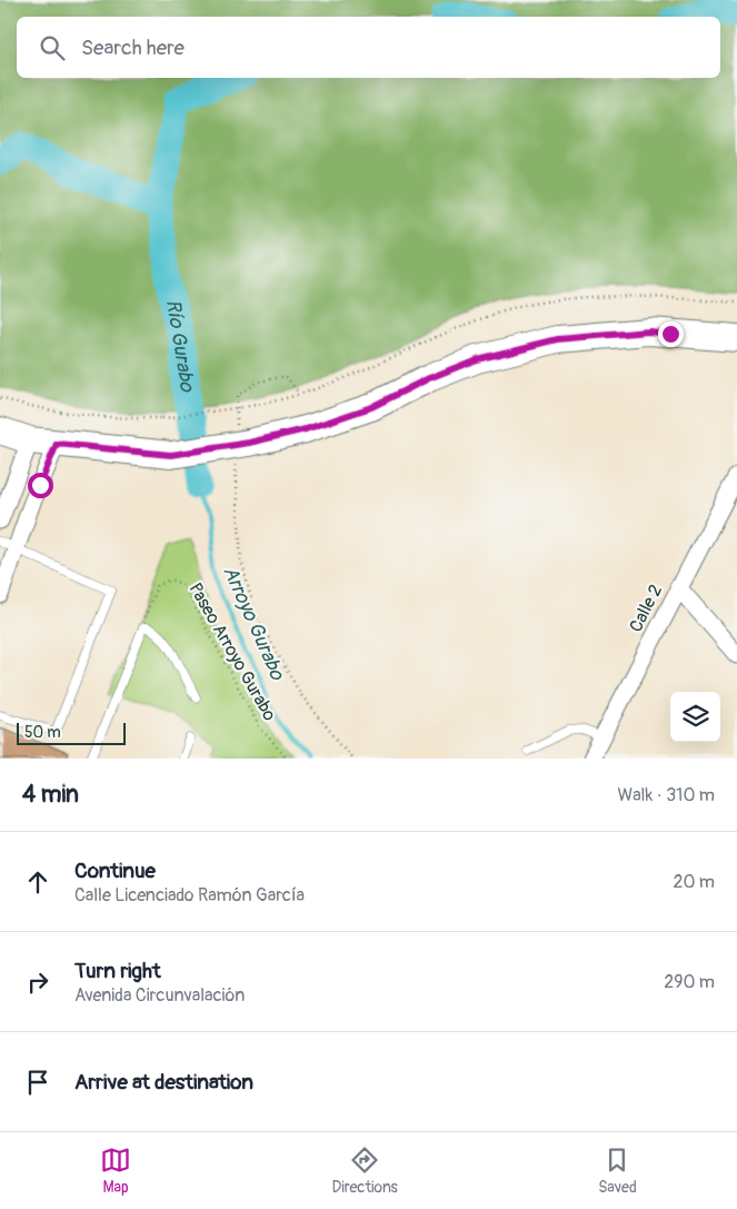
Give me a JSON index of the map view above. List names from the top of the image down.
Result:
{
  "streets": {
    "street": ["Calle 2"],
    "path": ["Paseo Arroyo Gurabo"]
  },
  "water": ["Río Gurabo", "Arroyo Gurabo"],
  "scale_bar": "50 m",
  "page": {
    "search": "Search here",
    "scale": "50 m",
    "heading": ["4 min", "Walk · 310 m"],
    "list": [
      ["Continue", "Calle Licenciado Ramón García", "20 m"],
      ["Turn right", "Avenida Circunvalación", "290 m"],
      "Arrive at destination"
    ],
    "nav": ["Map", "Directions", "Saved"]
  }
}
